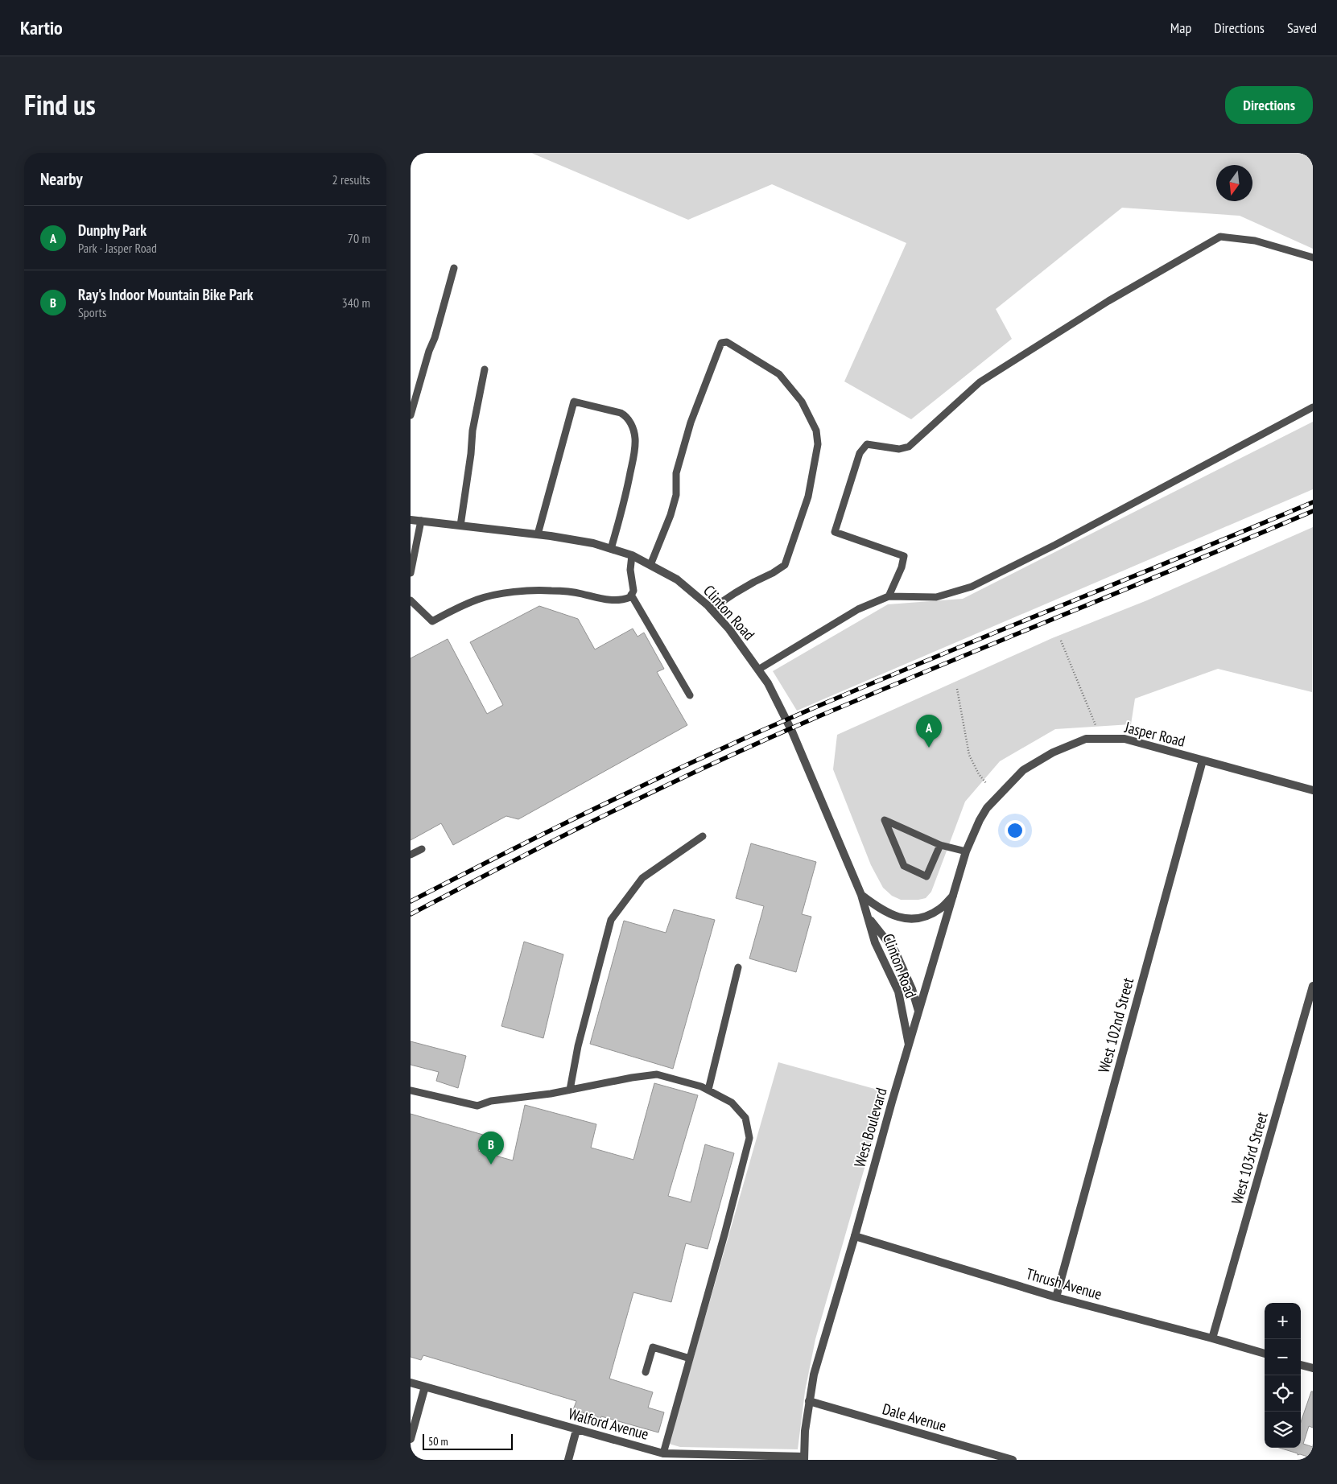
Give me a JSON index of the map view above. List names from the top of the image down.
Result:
{
  "streets": {
    "street": [
      "Clinton Road",
      "Jasper Road",
      "West 102nd Street",
      "West Boulevard",
      "West 103rd Street",
      "Thrush Avenue",
      "Dale Avenue",
      "Walford Avenue"
    ]
  },
  "crossings": [
    ["Clinton Road", "West Boulevard"],
    ["Jasper Road", "West 102nd Street"],
    ["Jasper Road", "West Boulevard"],
    ["West 102nd Street", "Thrush Avenue"],
    ["West Boulevard", "Thrush Avenue"],
    ["West Boulevard", "Dale Avenue"],
    ["West Boulevard", "Walford Avenue"],
    ["West 103rd Street", "Thrush Avenue"]
  ],
  "scale_bar": "50 m",
  "north": "bottom",
  "page": {
    "header": "Kartio",
    "nav": ["Map", "Directions", "Saved"],
    "title": "Find us",
    "buttons": "Directions",
    "heading": ["Nearby", "2 results"],
    "list": [
      {
        "mark": "A",
        "name": "Dunphy Park",
        "note": "Park · Jasper Road",
        "value": "70 m"
      },
      {
        "mark": "B",
        "name": "Ray's Indoor Mountain Bike Park",
        "note": "Sports",
        "value": "340 m"
      }
    ],
    "pins": ["A", "B"],
    "map_buttons": ["+", "−"],
    "scale": "50 m"
  }
}
